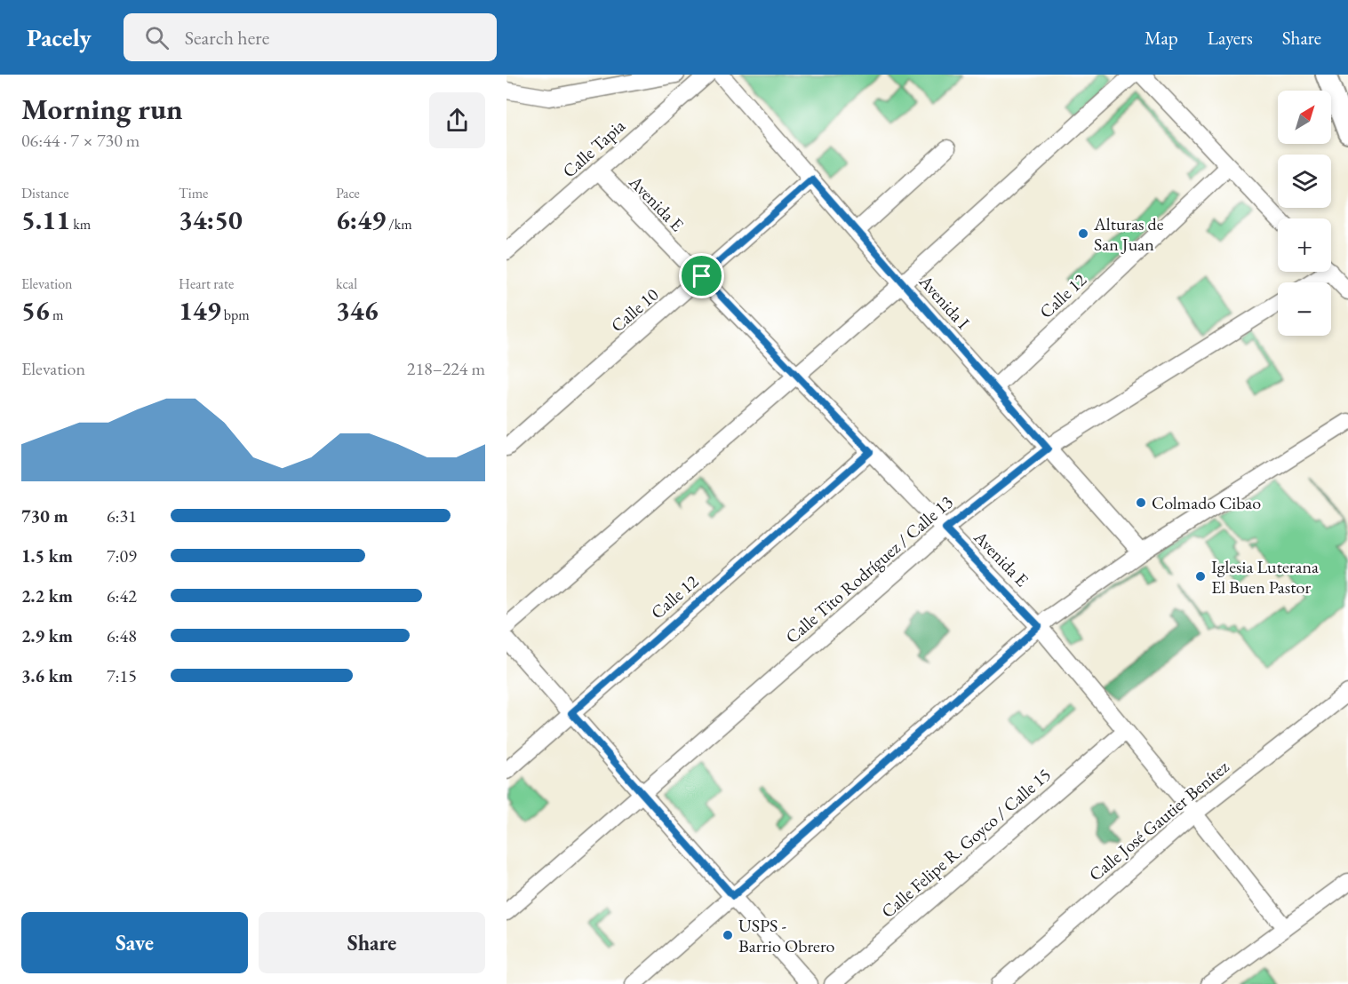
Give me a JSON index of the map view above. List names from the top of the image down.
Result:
{
  "streets": {
    "street": [
      "Calle Tapia",
      "Avenida E",
      "Calle 12",
      "Avenida I",
      "Calle 10",
      "Calle Tito Rodríguez / Calle 13",
      "Calle José Gautier Benítez",
      "Calle Felipe R. Goyco / Calle 15"
    ]
  },
  "crossings": [
    ["Calle Tapia", "Avenida E"],
    ["Avenida E", "Calle 12"],
    ["Avenida E", "Calle 10"],
    ["Avenida E", "Calle Tito Rodríguez / Calle 13"],
    ["Avenida E", "Calle José Gautier Benítez"],
    ["Avenida E", "Calle Felipe R. Goyco / Calle 15"],
    ["Calle 12", "Avenida I"],
    ["Avenida I", "Calle 10"],
    ["Avenida I", "Calle Tito Rodríguez / Calle 13"]
  ],
  "places": [
    "Alturas de San Juan",
    "Colmado Cibao",
    "Iglesia Luterana El Buen Pastor",
    "USPS - Barrio Obrero"
  ],
  "north": "top right",
  "page": {
    "header": "Pacely",
    "search": "Search here",
    "nav": ["Map", "Layers", "Share"],
    "heading": ["Morning run", "06:44 · 7 × 730 m"],
    "map_buttons": ["+", "−"],
    "stats": [
      ["Distance", "5.11 km"],
      ["Time", "34:50"],
      ["Pace", "6:49 /km"],
      ["Elevation", "56 m"],
      ["Heart rate", "149 bpm"],
      ["kcal", "346"]
    ],
    "chart": ["Elevation", "218–224 m"],
    "list": [
      {
        "name": "730 m",
        "note": "6:31"
      },
      {
        "name": "1.5 km",
        "note": "7:09"
      },
      {
        "name": "2.2 km",
        "note": "6:42"
      },
      {
        "name": "2.9 km",
        "note": "6:48"
      },
      {
        "name": "3.6 km",
        "note": "7:15"
      }
    ],
    "buttons": ["Save", "Share"]
  }
}
